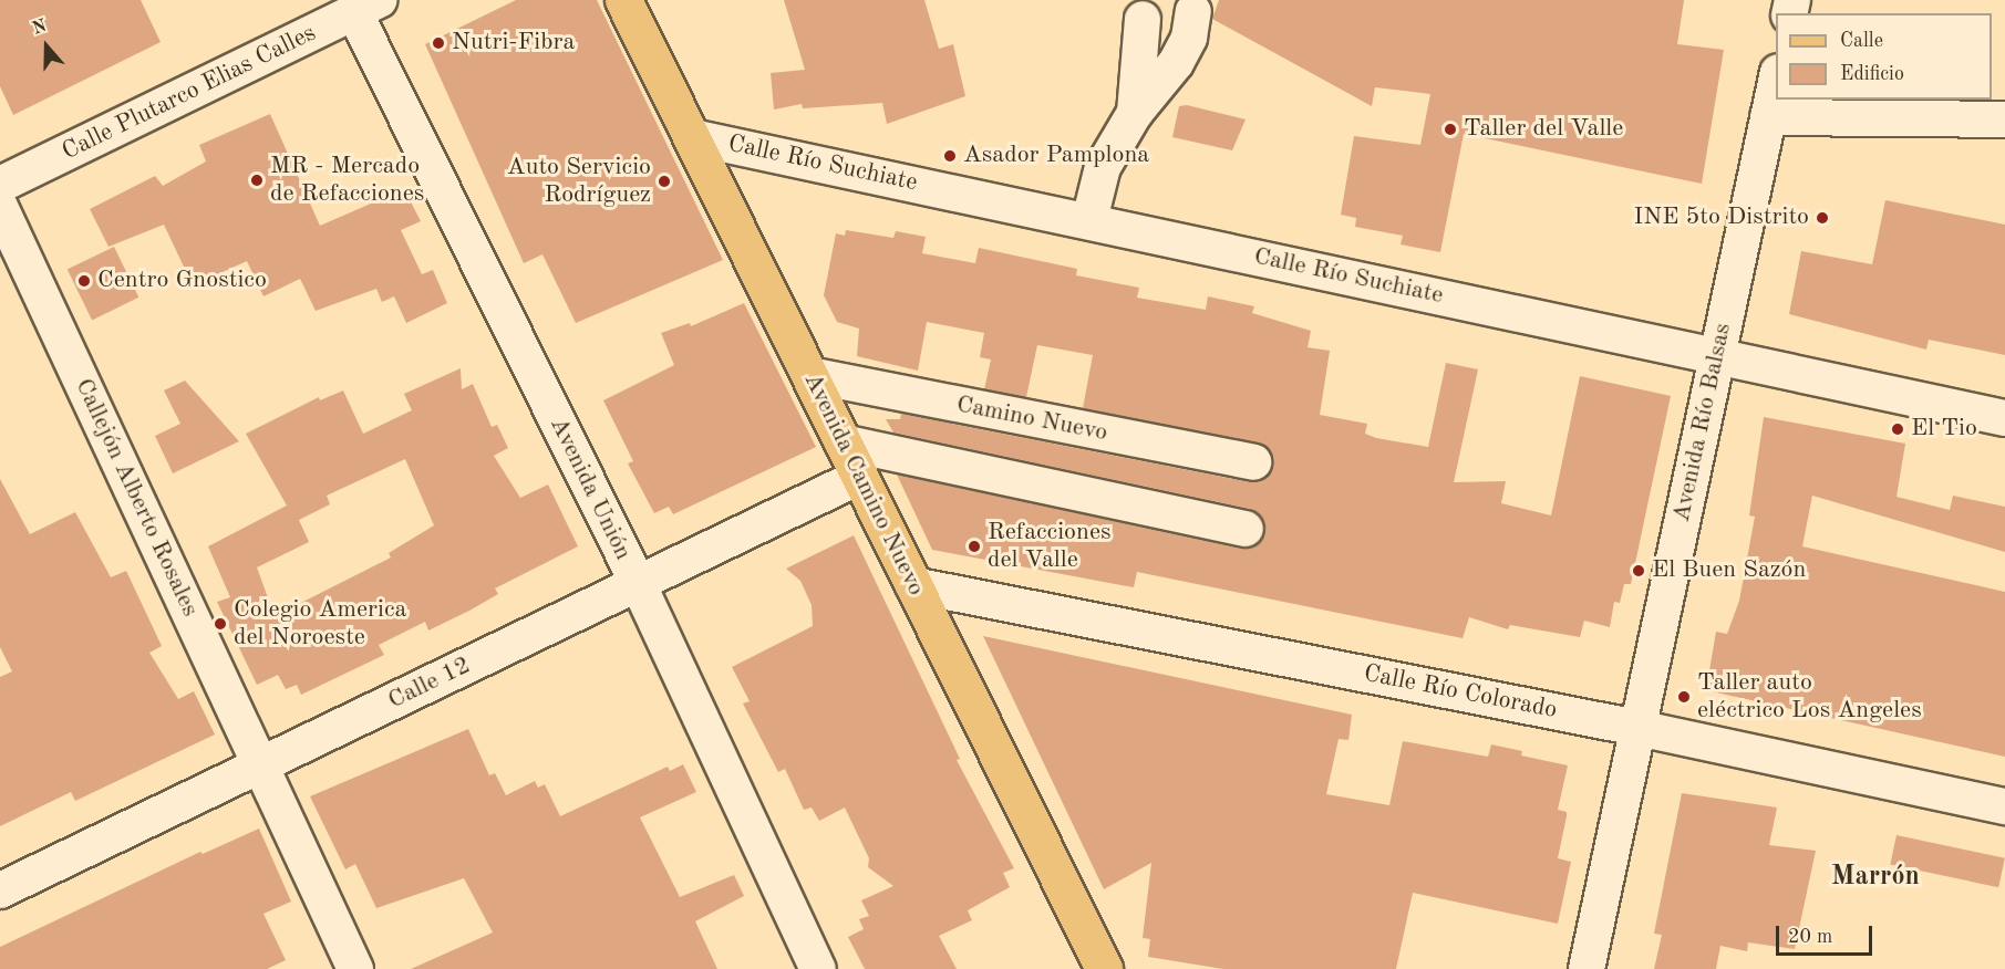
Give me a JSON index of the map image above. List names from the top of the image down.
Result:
{
  "streets": {
    "main road": ["Avenida Camino Nuevo"],
    "street": [
      "Calle Plutarco Elias Calles",
      "Calle Río Suchiate",
      "Camino Nuevo",
      "Avenida Río Balsas",
      "Avenida Unión",
      "Callejón Alberto Rosales",
      "Calle 12",
      "Calle Río Colorado"
    ]
  },
  "crossings": [
    ["Calle Plutarco Elias Calles", "Avenida Unión"],
    ["Calle Río Suchiate", "Avenida Río Balsas"],
    ["Calle Río Suchiate", "Avenida Camino Nuevo"],
    ["Camino Nuevo", "Avenida Camino Nuevo"],
    ["Avenida Río Balsas", "Calle Río Colorado"],
    ["Avenida Camino Nuevo", "Calle 12"],
    ["Avenida Camino Nuevo", "Calle Río Colorado"],
    ["Avenida Unión", "Calle 12"],
    ["Callejón Alberto Rosales", "Calle 12"]
  ],
  "districts": ["Marrón"],
  "places": [
    "Nutri-Fibra",
    "Taller del Valle",
    "Asador Pamplona",
    "MR - Mercado de Refacciones",
    "Auto Servicio Rodríguez",
    "INE 5to Distrito",
    "Centro Gnostico",
    "El Tio",
    "Refacciones del Valle",
    "El Buen Sazón",
    "Colegio America del Noroeste",
    "Taller auto eléctrico Los Angeles"
  ],
  "legend": ["Calle", "Edificio"],
  "scale_bar": "20 m",
  "north": "top"
}
